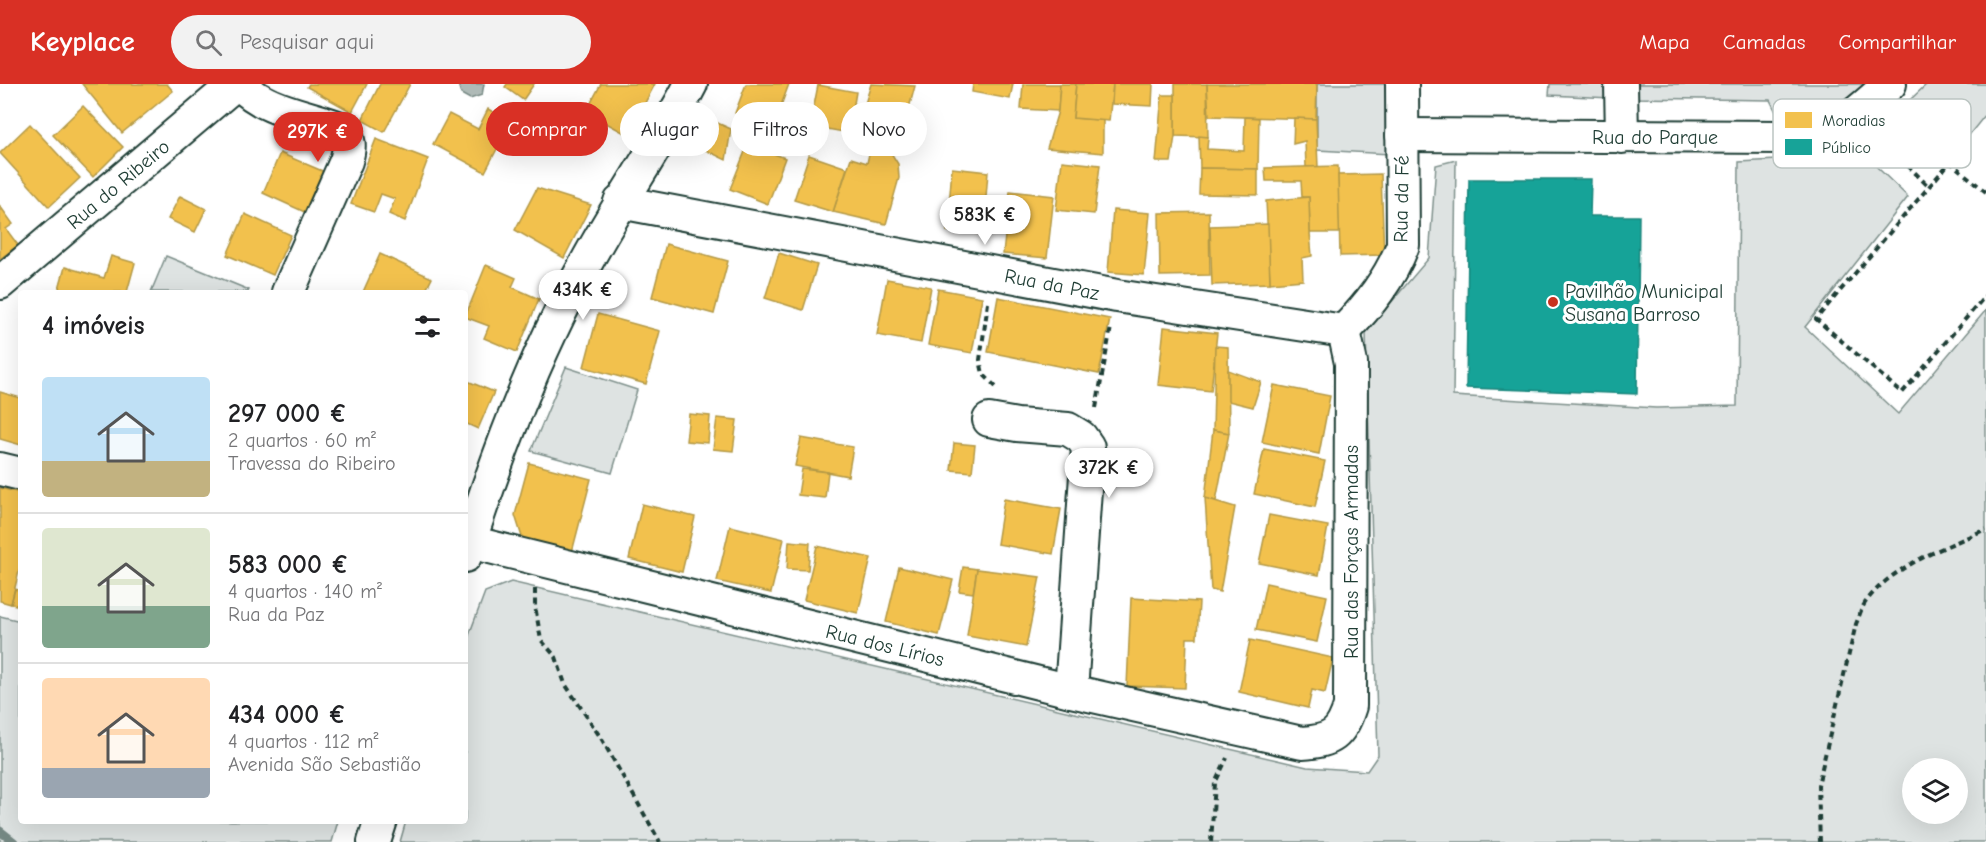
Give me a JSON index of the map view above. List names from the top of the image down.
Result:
{
  "streets": {
    "street": [
      "Rua do Parque",
      "Rua do Ribeiro",
      "Rua da Fé",
      "Rua da Paz",
      "Rua das Forças Armadas",
      "Rua dos Lírios"
    ]
  },
  "crossings": [
    ["Rua do Parque", "Rua da Fé"],
    ["Rua da Fé", "Rua da Paz"],
    ["Rua da Fé", "Rua das Forças Armadas"],
    ["Rua da Paz", "Rua das Forças Armadas"],
    ["Rua das Forças Armadas", "Rua dos Lírios"]
  ],
  "places": ["Pavilhão Municipal Susana Barroso"],
  "legend": ["Moradias", "Público"],
  "page": {
    "header": "Keyplace",
    "search": "Pesquisar aqui",
    "nav": ["Mapa", "Camadas", "Compartilhar"],
    "chip": [
      "Comprar",
      "Alugar",
      "Filtros",
      "Novo"
    ],
    "price": [
      "297K €",
      "583K €",
      "434K €",
      "372K €"
    ],
    "heading": "4 imóveis",
    "list": [
      {
        "name": "297 000 €",
        "note": "2 quartos · 60 m² · Travessa do Ribeiro"
      },
      {
        "name": "583 000 €",
        "note": "4 quartos · 140 m² · Rua da Paz"
      },
      {
        "name": "434 000 €",
        "note": "4 quartos · 112 m² · Avenida São Sebastião"
      }
    ]
  }
}
